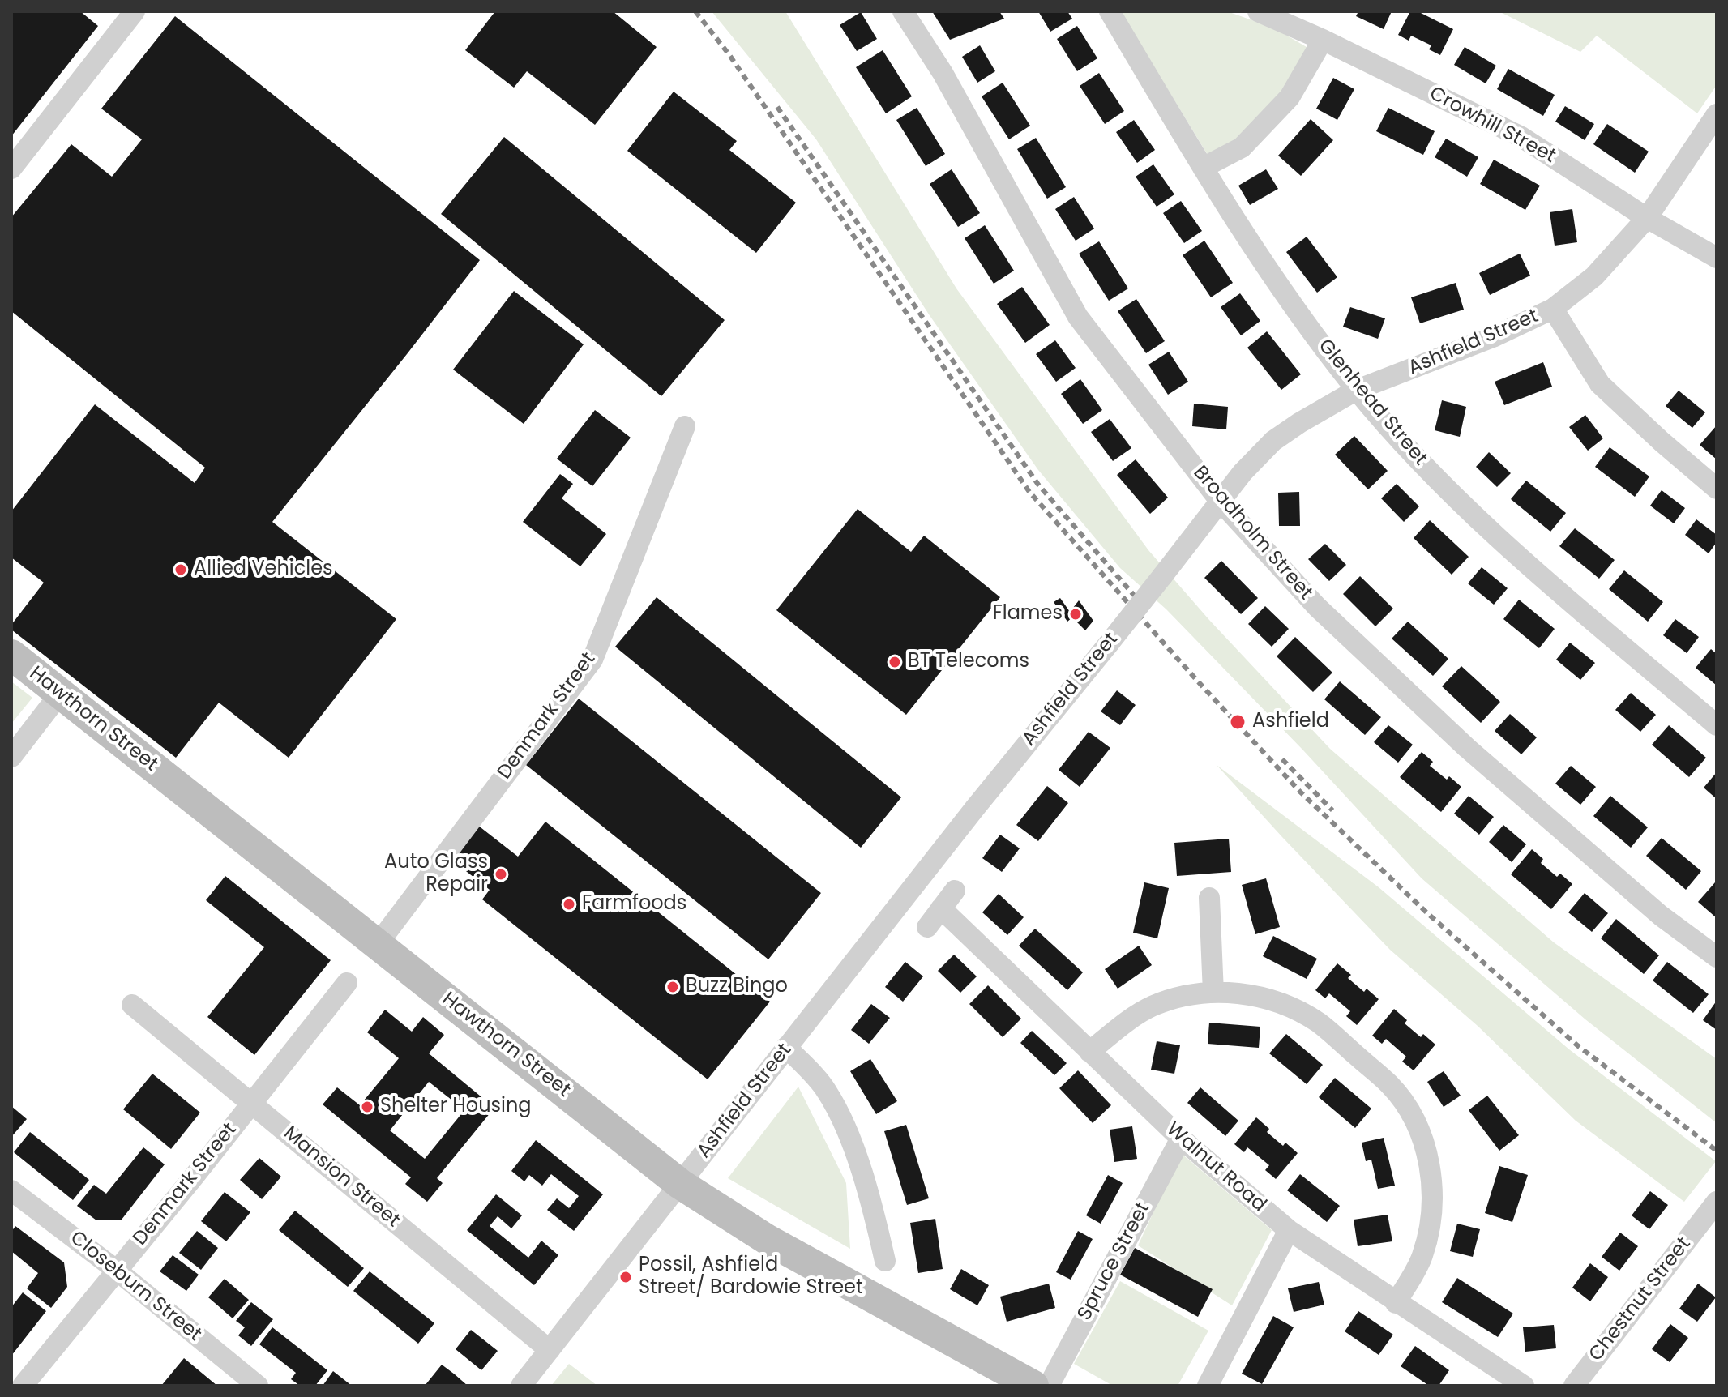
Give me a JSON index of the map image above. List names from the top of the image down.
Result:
{
  "streets": {
    "main road": ["Hawthorn Street"],
    "street": [
      "Crowhill Street",
      "Ashfield Street",
      "Glenhead Street",
      "Broadholm Street",
      "Denmark Street",
      "Walnut Road",
      "Mansion Street",
      "Spruce Street",
      "Closeburn Street",
      "Chestnut Street"
    ]
  },
  "crossings": [
    ["Crowhill Street", "Ashfield Street"],
    ["Ashfield Street", "Glenhead Street"],
    ["Ashfield Street", "Broadholm Street"],
    ["Ashfield Street", "Hawthorn Street"],
    ["Ashfield Street", "Mansion Street"],
    ["Denmark Street", "Hawthorn Street"],
    ["Denmark Street", "Mansion Street"],
    ["Denmark Street", "Closeburn Street"],
    ["Walnut Road", "Spruce Street"]
  ],
  "places": [
    "Allied Vehicles",
    "Flames",
    "BT Telecoms",
    "Ashfield",
    "Auto Glass Repair",
    "Farmfoods",
    "Buzz Bingo",
    "Shelter Housing",
    "Possil, Ashfield Street/ Bardowie Street"
  ]
}
